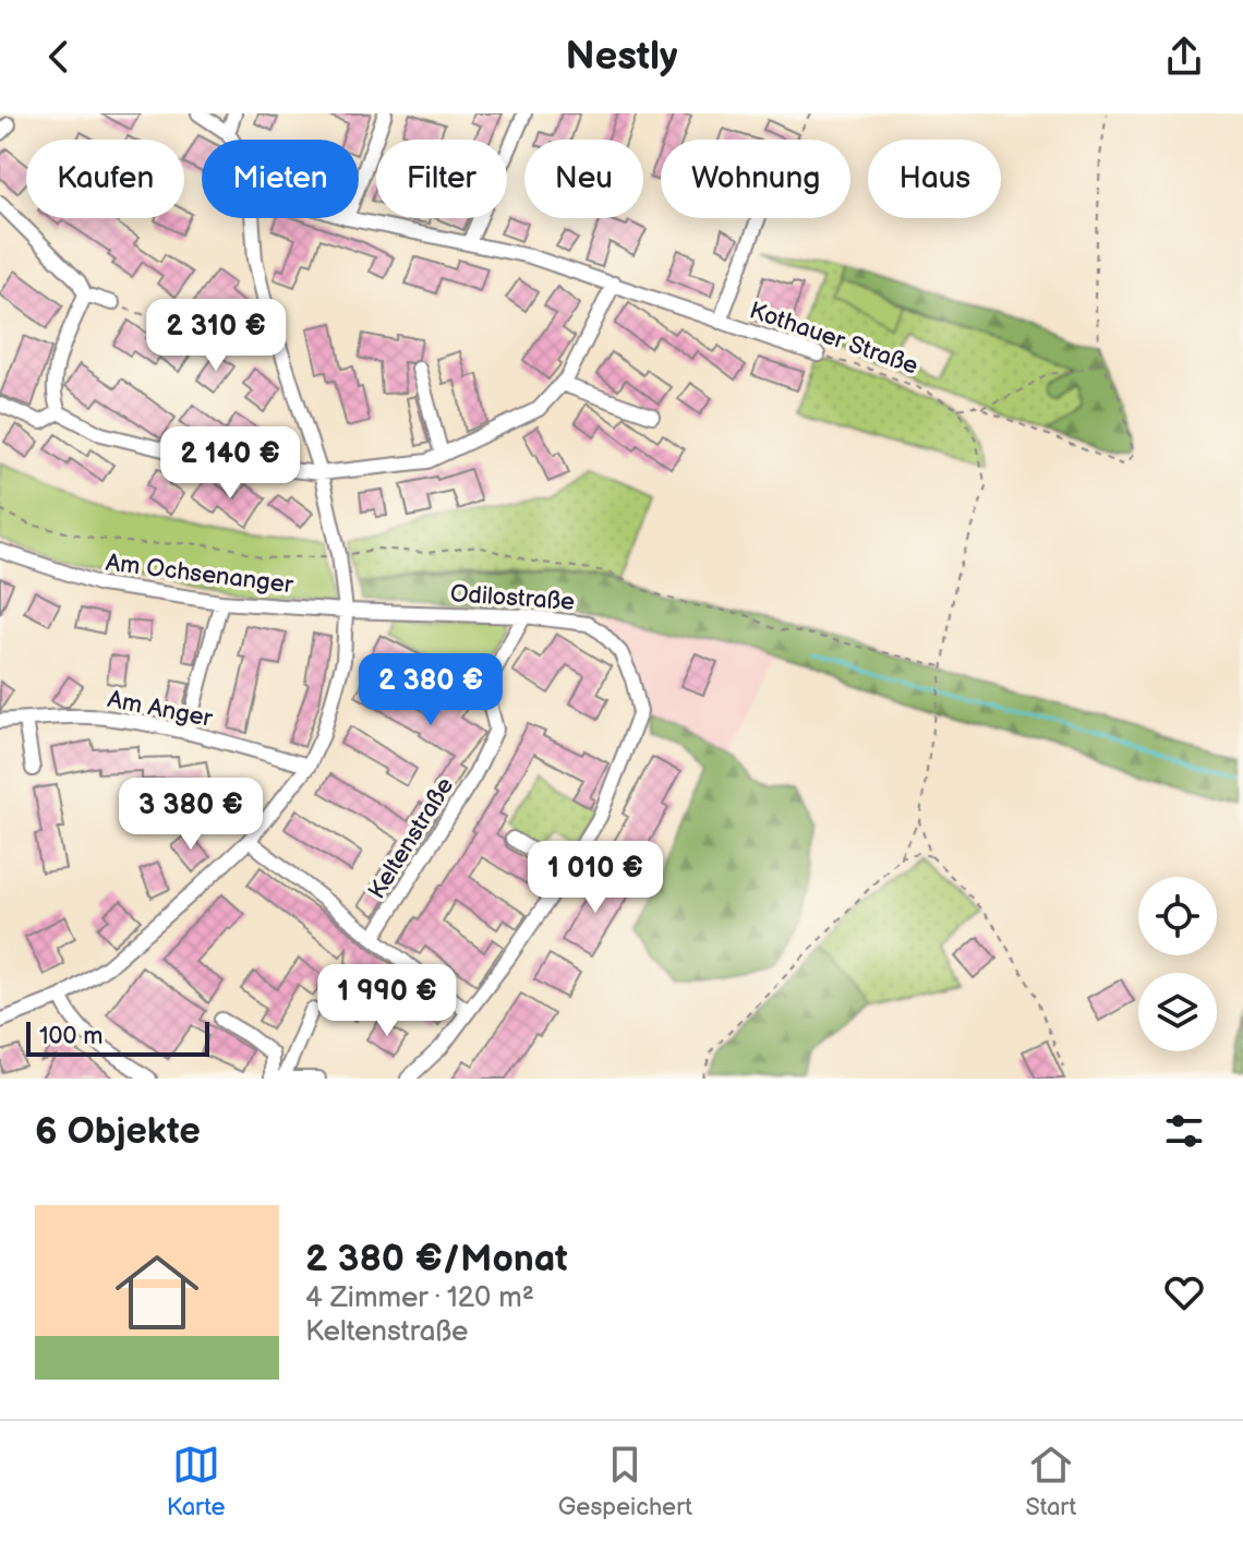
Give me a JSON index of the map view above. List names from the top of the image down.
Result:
{
  "streets": {
    "street": [
      "Kothauer Straße",
      "Am Ochsenanger",
      "Odilostraße",
      "Am Anger",
      "Keltenstraße"
    ]
  },
  "crossings": [
    ["Am Ochsenanger", "Odilostraße"],
    ["Odilostraße", "Keltenstraße"]
  ],
  "scale_bar": "100 m",
  "page": {
    "header": "Nestly",
    "chip": [
      "Kaufen",
      "Mieten",
      "Filter",
      "Neu",
      "Wohnung",
      "Haus"
    ],
    "price": [
      "2 310 €",
      "2 140 €",
      "2 380 €",
      "3 380 €",
      "1 010 €",
      "1 990 €"
    ],
    "scale": "100 m",
    "heading": "6 Objekte",
    "list": [
      {
        "name": "2 380 €/Monat",
        "note": "4 Zimmer · 120 m² · Keltenstraße"
      }
    ],
    "tabs": ["Karte", "Gespeichert", "Start"]
  }
}
